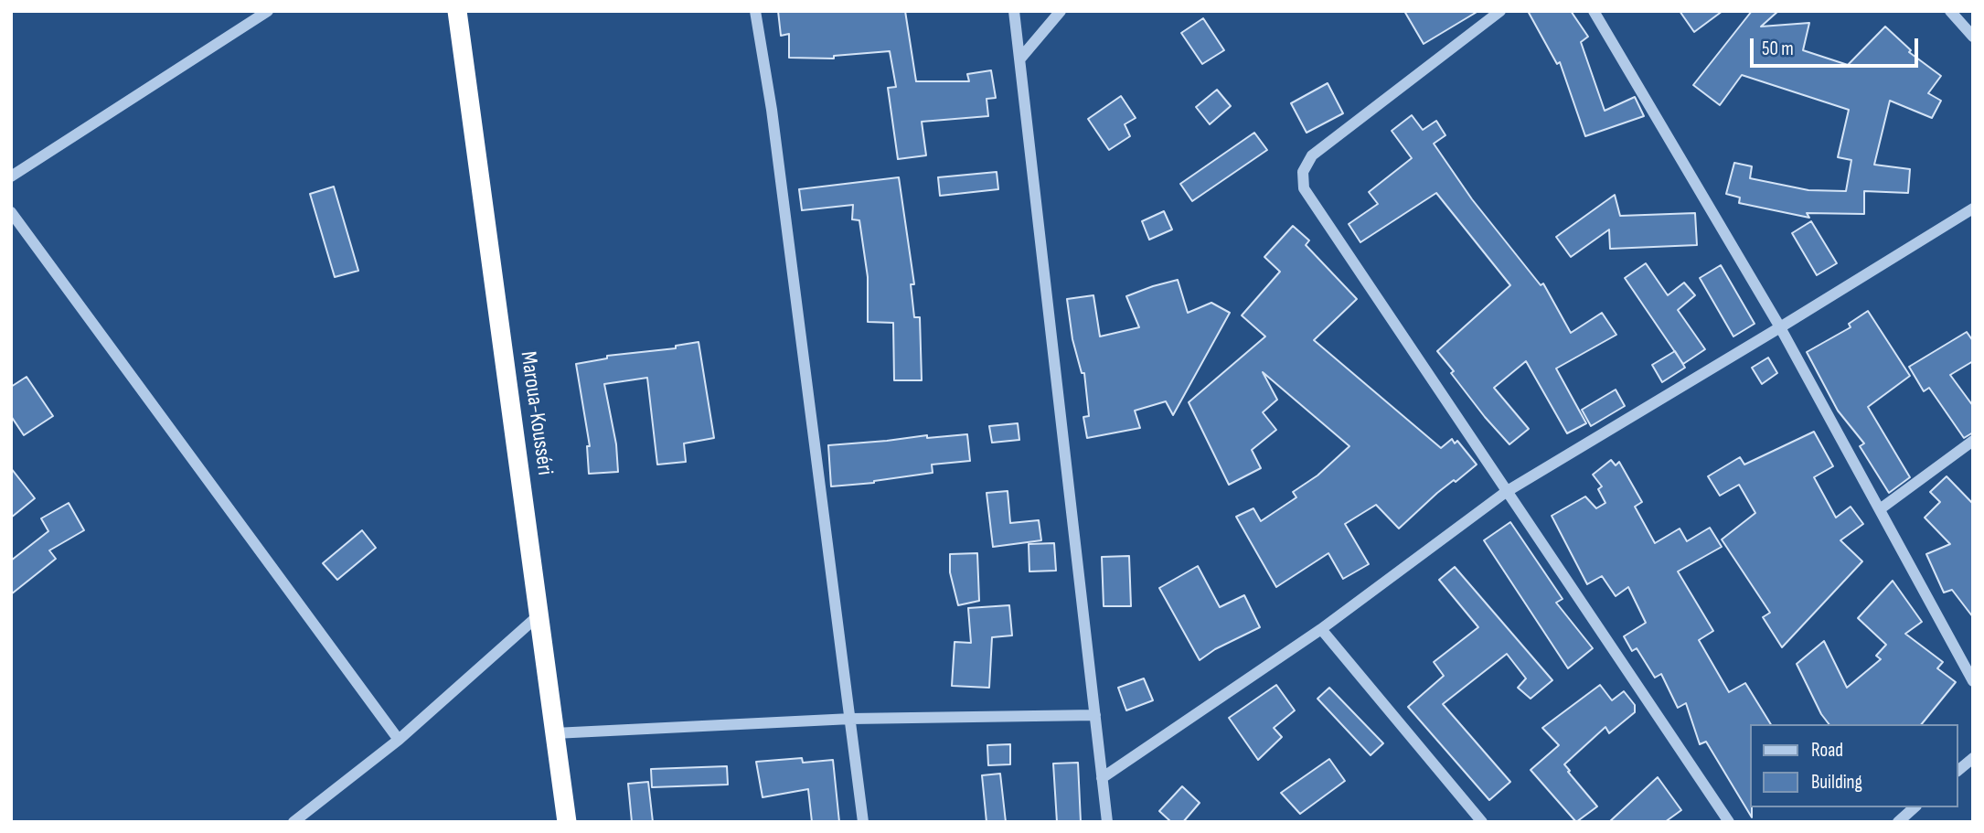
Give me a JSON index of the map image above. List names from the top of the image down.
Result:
{
  "streets": {
    "highway": ["Maroua-Kousséri"]
  },
  "legend": ["Road", "Building"],
  "scale_bar": "50 m"
}
